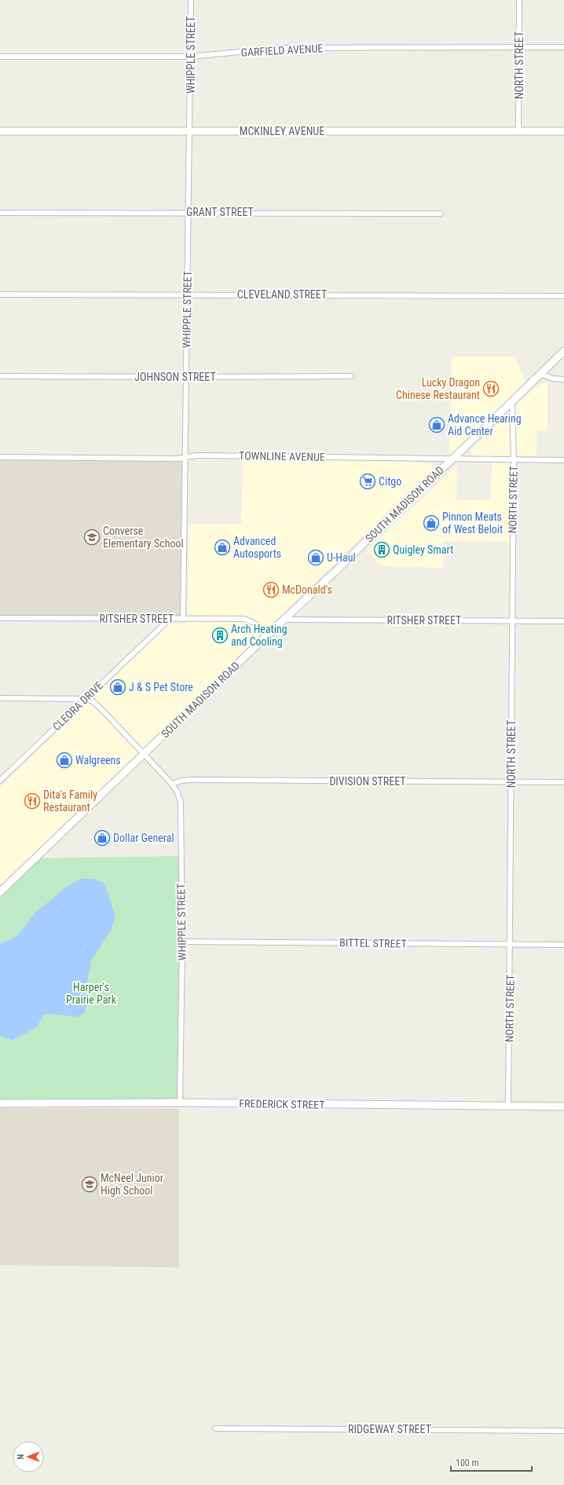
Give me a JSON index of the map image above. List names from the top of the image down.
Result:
{
  "streets": {
    "street": [
      "GARFIELD AVENUE",
      "WHIPPLE STREET",
      "NORTH STREET",
      "MCKINLEY AVENUE",
      "GRANT STREET",
      "CLEVELAND STREET",
      "JOHNSON STREET",
      "TOWNLINE AVENUE",
      "SOUTH MADISON ROAD",
      "RITSHER STREET",
      "CLEORA DRIVE",
      "DIVISION STREET",
      "BITTEL STREET",
      "FREDERICK STREET",
      "RIDGEWAY STREET"
    ]
  },
  "crossings": [
    ["GARFIELD AVENUE", "WHIPPLE STREET"],
    ["GARFIELD AVENUE", "NORTH STREET"],
    ["WHIPPLE STREET", "MCKINLEY AVENUE"],
    ["WHIPPLE STREET", "GRANT STREET"],
    ["WHIPPLE STREET", "CLEVELAND STREET"],
    ["WHIPPLE STREET", "JOHNSON STREET"],
    ["WHIPPLE STREET", "TOWNLINE AVENUE"],
    ["WHIPPLE STREET", "SOUTH MADISON ROAD"],
    ["WHIPPLE STREET", "RITSHER STREET"],
    ["WHIPPLE STREET", "CLEORA DRIVE"],
    ["WHIPPLE STREET", "DIVISION STREET"],
    ["WHIPPLE STREET", "BITTEL STREET"],
    ["WHIPPLE STREET", "FREDERICK STREET"],
    ["NORTH STREET", "MCKINLEY AVENUE"],
    ["NORTH STREET", "TOWNLINE AVENUE"],
    ["NORTH STREET", "SOUTH MADISON ROAD"],
    ["NORTH STREET", "RITSHER STREET"],
    ["NORTH STREET", "DIVISION STREET"],
    ["NORTH STREET", "BITTEL STREET"],
    ["NORTH STREET", "FREDERICK STREET"],
    ["TOWNLINE AVENUE", "SOUTH MADISON ROAD"],
    ["SOUTH MADISON ROAD", "RITSHER STREET"],
    ["RITSHER STREET", "CLEORA DRIVE"]
  ],
  "parks": ["Harper's Prairie Park"],
  "places": {
    "restaurant": ["Lucky Dragon Chinese Restaurant", "McDonald's", "Dita's Family Restaurant"],
    "shop": [
      "Advance Hearing Aid Center",
      "Pinnon Meats of West Beloit",
      "Advanced Autosports",
      "U-Haul",
      "J & S Pet Store",
      "Walgreens",
      "Dollar General"
    ],
    "supermarket": ["Citgo"],
    "school or university": ["Converse Elementary School", "McNeel Junior High School"],
    "building": ["Quigley Smart", "Arch Heating and Cooling"]
  },
  "scale_bar": "100 m",
  "north": "left"
}
